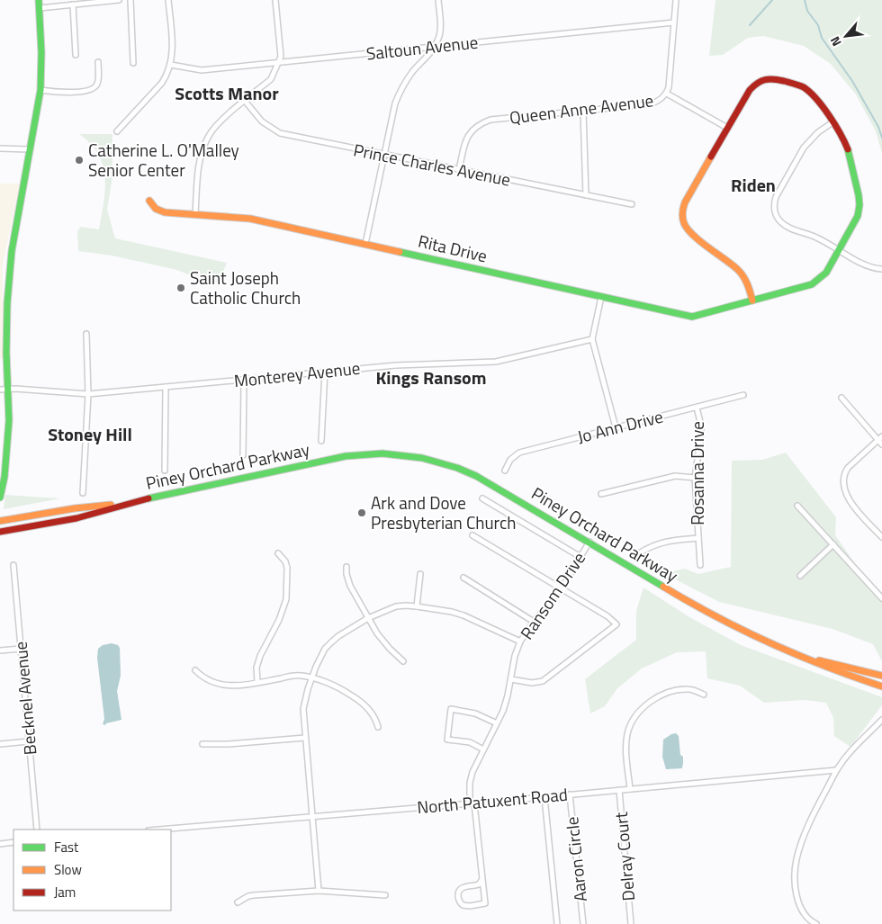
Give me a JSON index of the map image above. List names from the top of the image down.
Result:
{
  "streets": {
    "street": [
      "Saltoun Avenue",
      "Queen Anne Avenue",
      "Prince Charles Avenue",
      "Rita Drive",
      "Monterey Avenue",
      "Jo Ann Drive",
      "Piney Orchard Parkway",
      "Rosanna Drive",
      "Ransom Drive",
      "Becknel Avenue",
      "North Patuxent Road",
      "Delray Court",
      "Aaron Circle"
    ]
  },
  "crossings": [
    ["Saltoun Avenue", "Queen Anne Avenue"],
    ["Queen Anne Avenue", "Prince Charles Avenue"],
    ["Jo Ann Drive", "Rosanna Drive"],
    ["Piney Orchard Parkway", "Ransom Drive"],
    ["Ransom Drive", "North Patuxent Road"],
    ["North Patuxent Road", "Delray Court"],
    ["North Patuxent Road", "Aaron Circle"]
  ],
  "districts": [
    "Scotts Manor",
    "Riden",
    "Kings Ransom",
    "Stoney Hill"
  ],
  "places": ["Catherine L. O'Malley Senior Center", "Saint Joseph Catholic Church", "Ark and Dove Presbyterian Church"],
  "legend": ["Fast", "Slow", "Jam"],
  "north": "bottom left"
}
